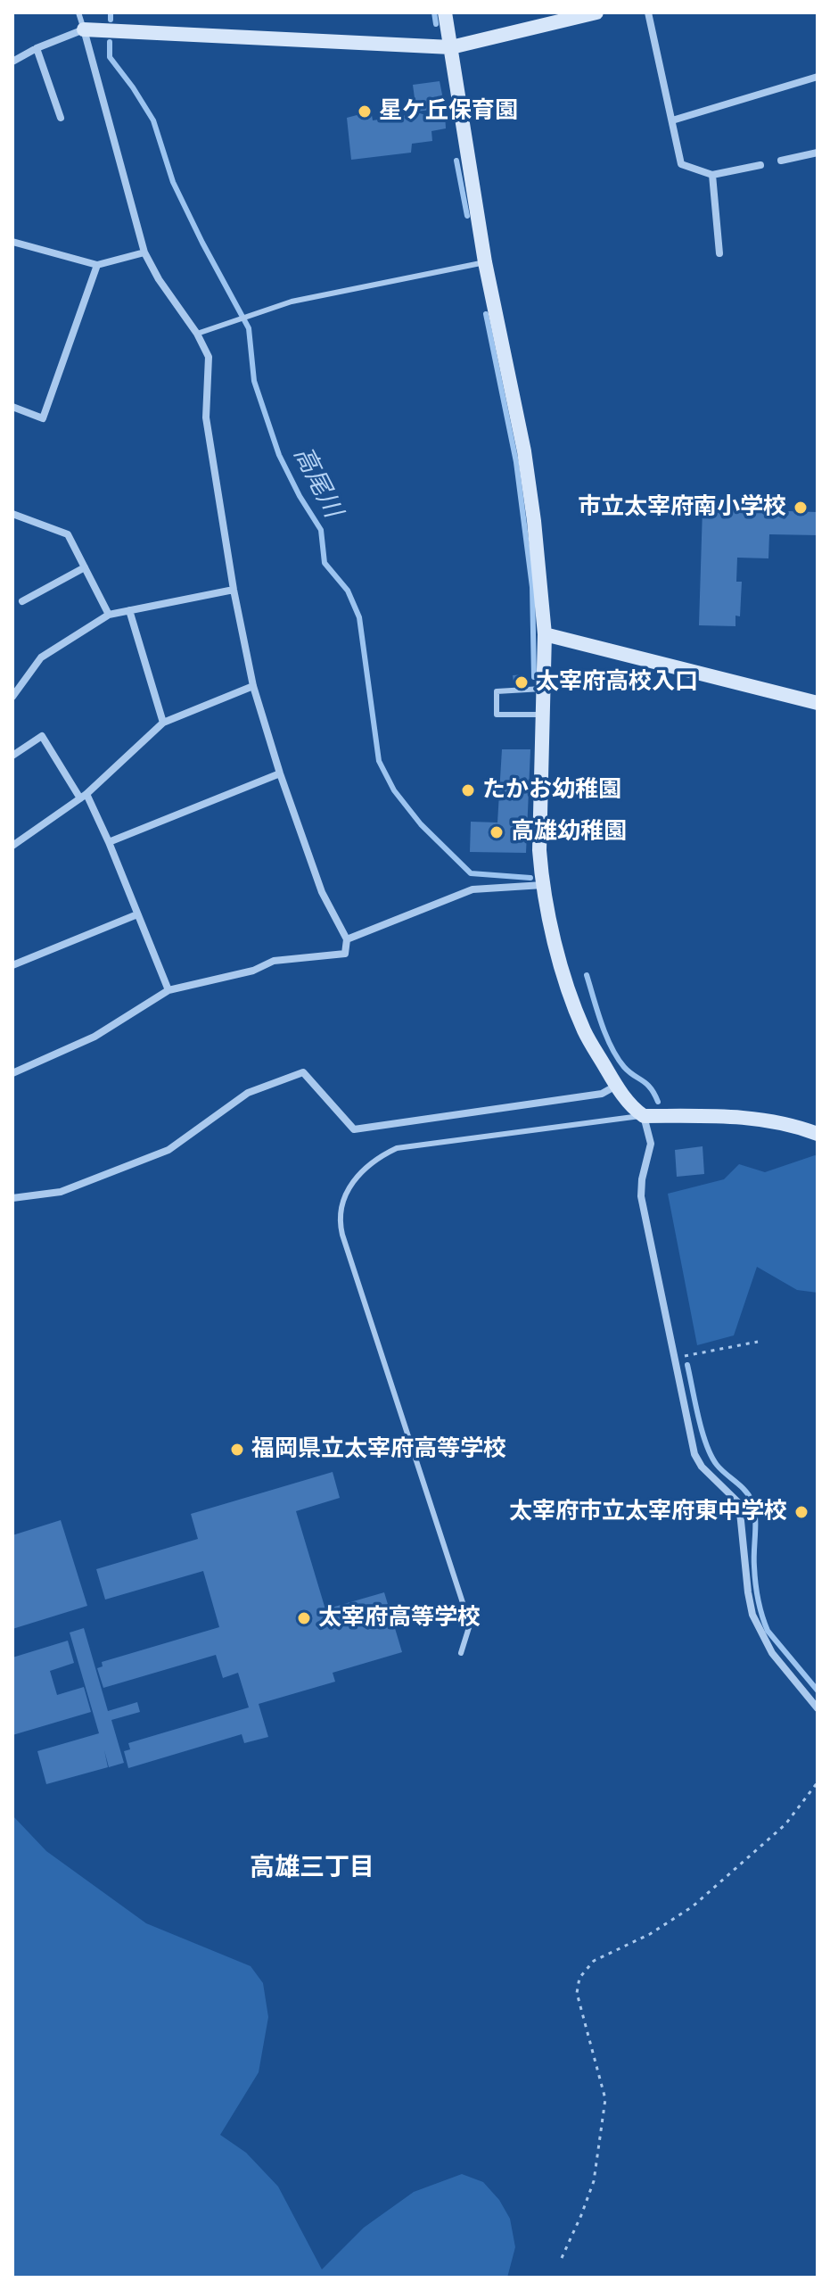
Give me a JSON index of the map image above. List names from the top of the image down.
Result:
{
  "districts": ["高雄三丁目"],
  "water": ["高尾川"],
  "places": [
    "星ケ丘保育園",
    "市立太宰府南小学校",
    "太宰府高校入口",
    "たかお幼稚園",
    "高雄幼稚園",
    "福岡県立太宰府高等学校",
    "太宰府市立太宰府東中学校",
    "太宰府高等学校"
  ]
}
